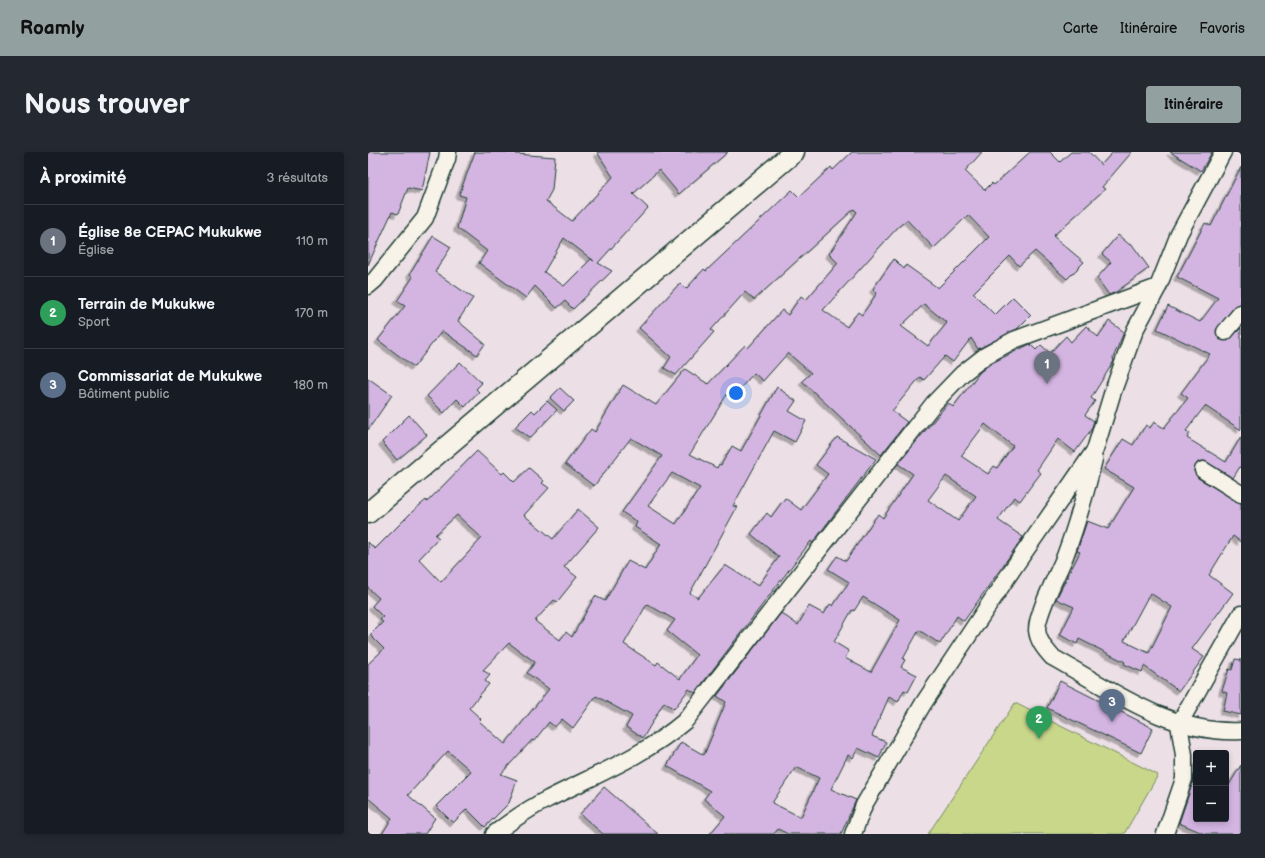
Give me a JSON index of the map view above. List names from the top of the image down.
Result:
{
  "page": {
    "header": "Roamly",
    "nav": ["Carte", "Itinéraire", "Favoris"],
    "buttons": "Itinéraire",
    "title": "Nous trouver",
    "heading": ["À proximité", "3 résultats"],
    "list": [
      {
        "mark": "1",
        "name": "Église 8e CEPAC Mukukwe",
        "note": "Église",
        "value": "110 m"
      },
      {
        "mark": "2",
        "name": "Terrain de Mukukwe",
        "note": "Sport",
        "value": "170 m"
      },
      {
        "mark": "3",
        "name": "Commissariat de Mukukwe",
        "note": "Bâtiment public",
        "value": "180 m"
      }
    ],
    "pins": ["1", "3", "2"],
    "map_buttons": ["+", "−"]
  }
}
